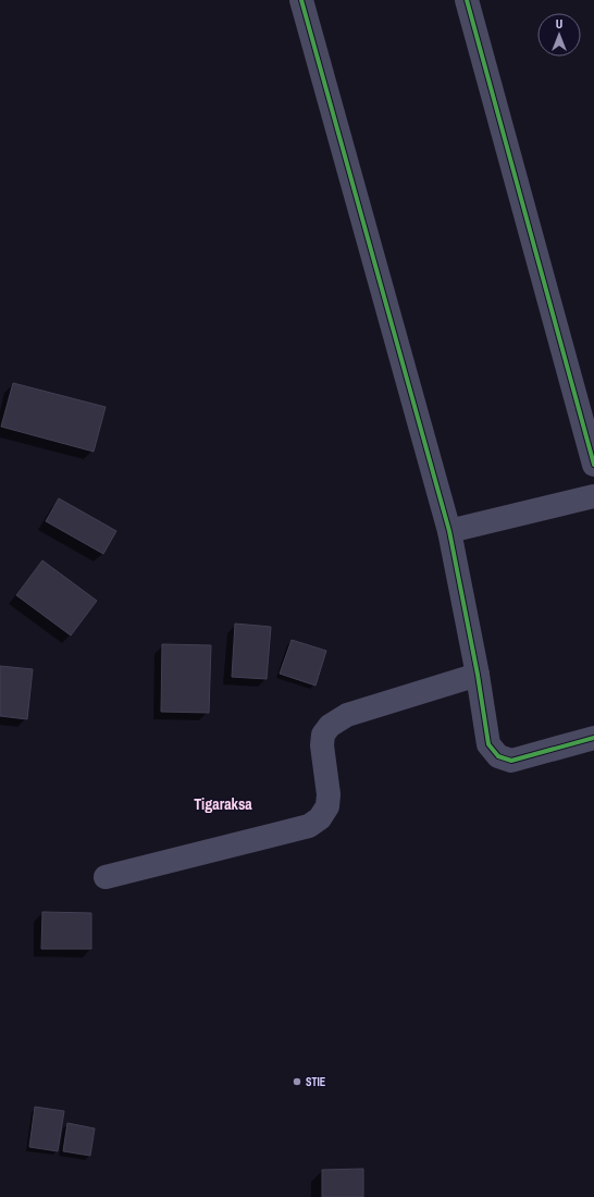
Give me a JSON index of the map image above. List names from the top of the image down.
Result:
{
  "districts": ["Tigaraksa"],
  "places": ["STIE"],
  "north": "top"
}
